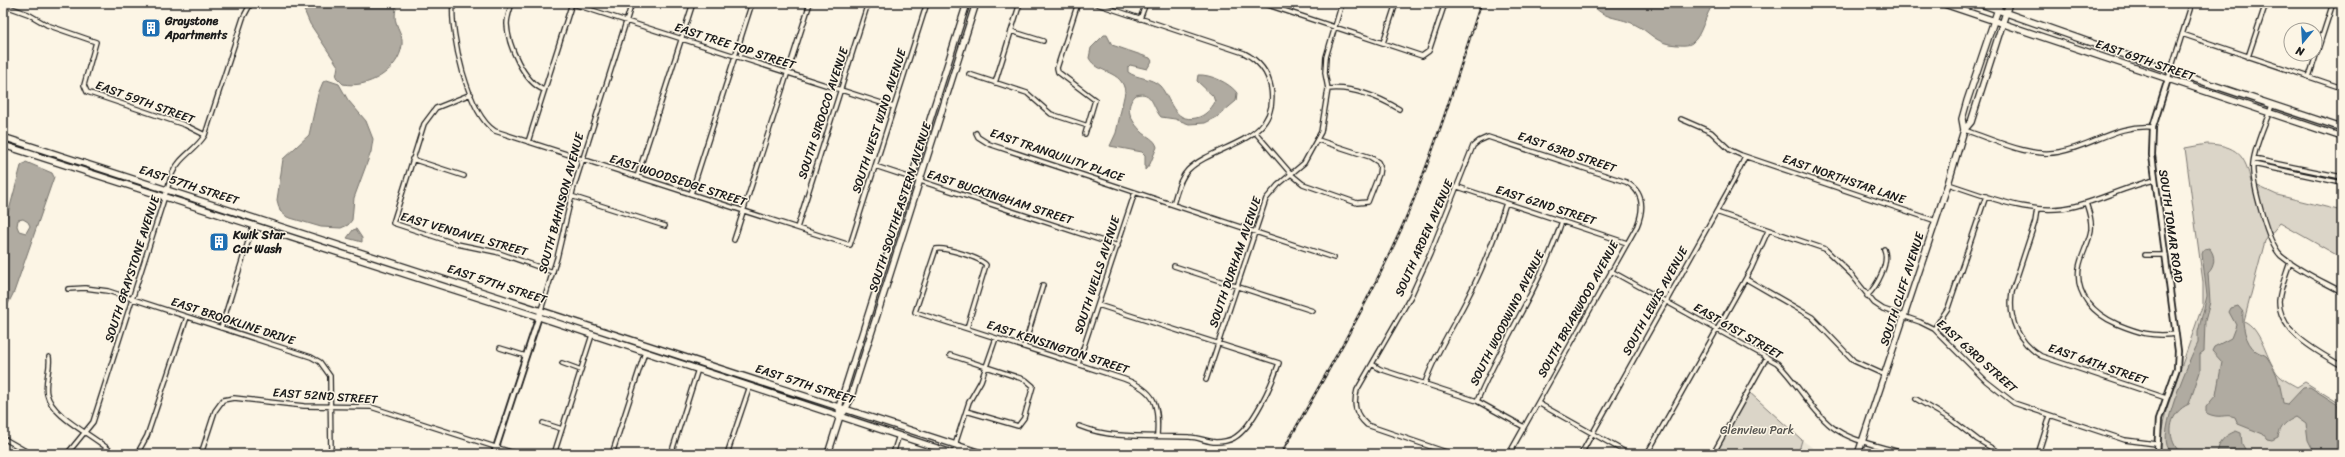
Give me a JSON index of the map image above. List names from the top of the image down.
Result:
{
  "streets": {
    "main road": [
      "EAST 69TH STREET",
      "EAST 57TH STREET",
      "SOUTH SOUTHEASTERN AVENUE",
      "SOUTH CLIFF AVENUE"
    ],
    "street": [
      "EAST TREE TOP STREET",
      "EAST 59TH STREET",
      "SOUTH SIROCCO AVENUE",
      "SOUTH WEST WIND AVENUE",
      "EAST 63RD STREET",
      "EAST TRANQUILITY PLACE",
      "EAST NORTHSTAR LANE",
      "EAST WOODSEDGE STREET",
      "EAST BUCKINGHAM STREET",
      "SOUTH BAHNSON AVENUE",
      "EAST 62ND STREET",
      "SOUTH TOMAR ROAD",
      "EAST VENDAVEL STREET",
      "SOUTH ARDEN AVENUE",
      "SOUTH DURHAM AVENUE",
      "SOUTH GRAYSTONE AVENUE",
      "SOUTH WELLS AVENUE",
      "SOUTH LEWIS AVENUE",
      "SOUTH BRIARWOOD AVENUE",
      "SOUTH WOODWIND AVENUE",
      "EAST BROOKLINE DRIVE",
      "EAST 61ST STREET",
      "EAST KENSINGTON STREET",
      "EAST 64TH STREET",
      "EAST 52ND STREET"
    ]
  },
  "crossings": [
    ["EAST TREE TOP STREET", "SOUTH SIROCCO AVENUE"],
    ["EAST TREE TOP STREET", "SOUTH WEST WIND AVENUE"],
    ["EAST TREE TOP STREET", "SOUTH BAHNSON AVENUE"],
    ["EAST 69TH STREET", "SOUTH TOMAR ROAD"],
    ["EAST 69TH STREET", "SOUTH CLIFF AVENUE"],
    ["EAST 59TH STREET", "SOUTH GRAYSTONE AVENUE"],
    ["SOUTH SIROCCO AVENUE", "EAST WOODSEDGE STREET"],
    ["SOUTH WEST WIND AVENUE", "EAST WOODSEDGE STREET"],
    ["SOUTH WEST WIND AVENUE", "EAST BUCKINGHAM STREET"],
    ["EAST 63RD STREET", "SOUTH TOMAR ROAD"],
    ["EAST 63RD STREET", "SOUTH ARDEN AVENUE"],
    ["EAST 63RD STREET", "SOUTH CLIFF AVENUE"],
    ["EAST 63RD STREET", "SOUTH LEWIS AVENUE"],
    ["EAST 63RD STREET", "SOUTH BRIARWOOD AVENUE"],
    ["EAST TRANQUILITY PLACE", "SOUTH DURHAM AVENUE"],
    ["EAST TRANQUILITY PLACE", "SOUTH WELLS AVENUE"],
    ["EAST NORTHSTAR LANE", "SOUTH CLIFF AVENUE"],
    ["EAST NORTHSTAR LANE", "SOUTH LEWIS AVENUE"],
    ["EAST WOODSEDGE STREET", "SOUTH BAHNSON AVENUE"],
    ["EAST 57TH STREET", "SOUTH BAHNSON AVENUE"],
    ["EAST 57TH STREET", "SOUTH SOUTHEASTERN AVENUE"],
    ["EAST 57TH STREET", "SOUTH GRAYSTONE AVENUE"],
    ["EAST BUCKINGHAM STREET", "SOUTH SOUTHEASTERN AVENUE"],
    ["EAST BUCKINGHAM STREET", "SOUTH WELLS AVENUE"],
    ["SOUTH BAHNSON AVENUE", "EAST VENDAVEL STREET"],
    ["SOUTH BAHNSON AVENUE", "EAST 52ND STREET"],
    ["EAST 62ND STREET", "SOUTH ARDEN AVENUE"],
    ["EAST 62ND STREET", "SOUTH BRIARWOOD AVENUE"],
    ["EAST 62ND STREET", "SOUTH WOODWIND AVENUE"],
    ["SOUTH TOMAR ROAD", "EAST 64TH STREET"],
    ["SOUTH GRAYSTONE AVENUE", "EAST BROOKLINE DRIVE"],
    ["SOUTH WELLS AVENUE", "EAST KENSINGTON STREET"],
    ["SOUTH CLIFF AVENUE", "EAST 61ST STREET"],
    ["SOUTH LEWIS AVENUE", "EAST 61ST STREET"],
    ["SOUTH BRIARWOOD AVENUE", "EAST 61ST STREET"],
    ["EAST BROOKLINE DRIVE", "EAST 52ND STREET"]
  ],
  "parks": ["Glenview Park"],
  "places": {
    "building": ["Graystone Apartments", "Kwik Star Car Wash"]
  },
  "north": "bottom"
}
